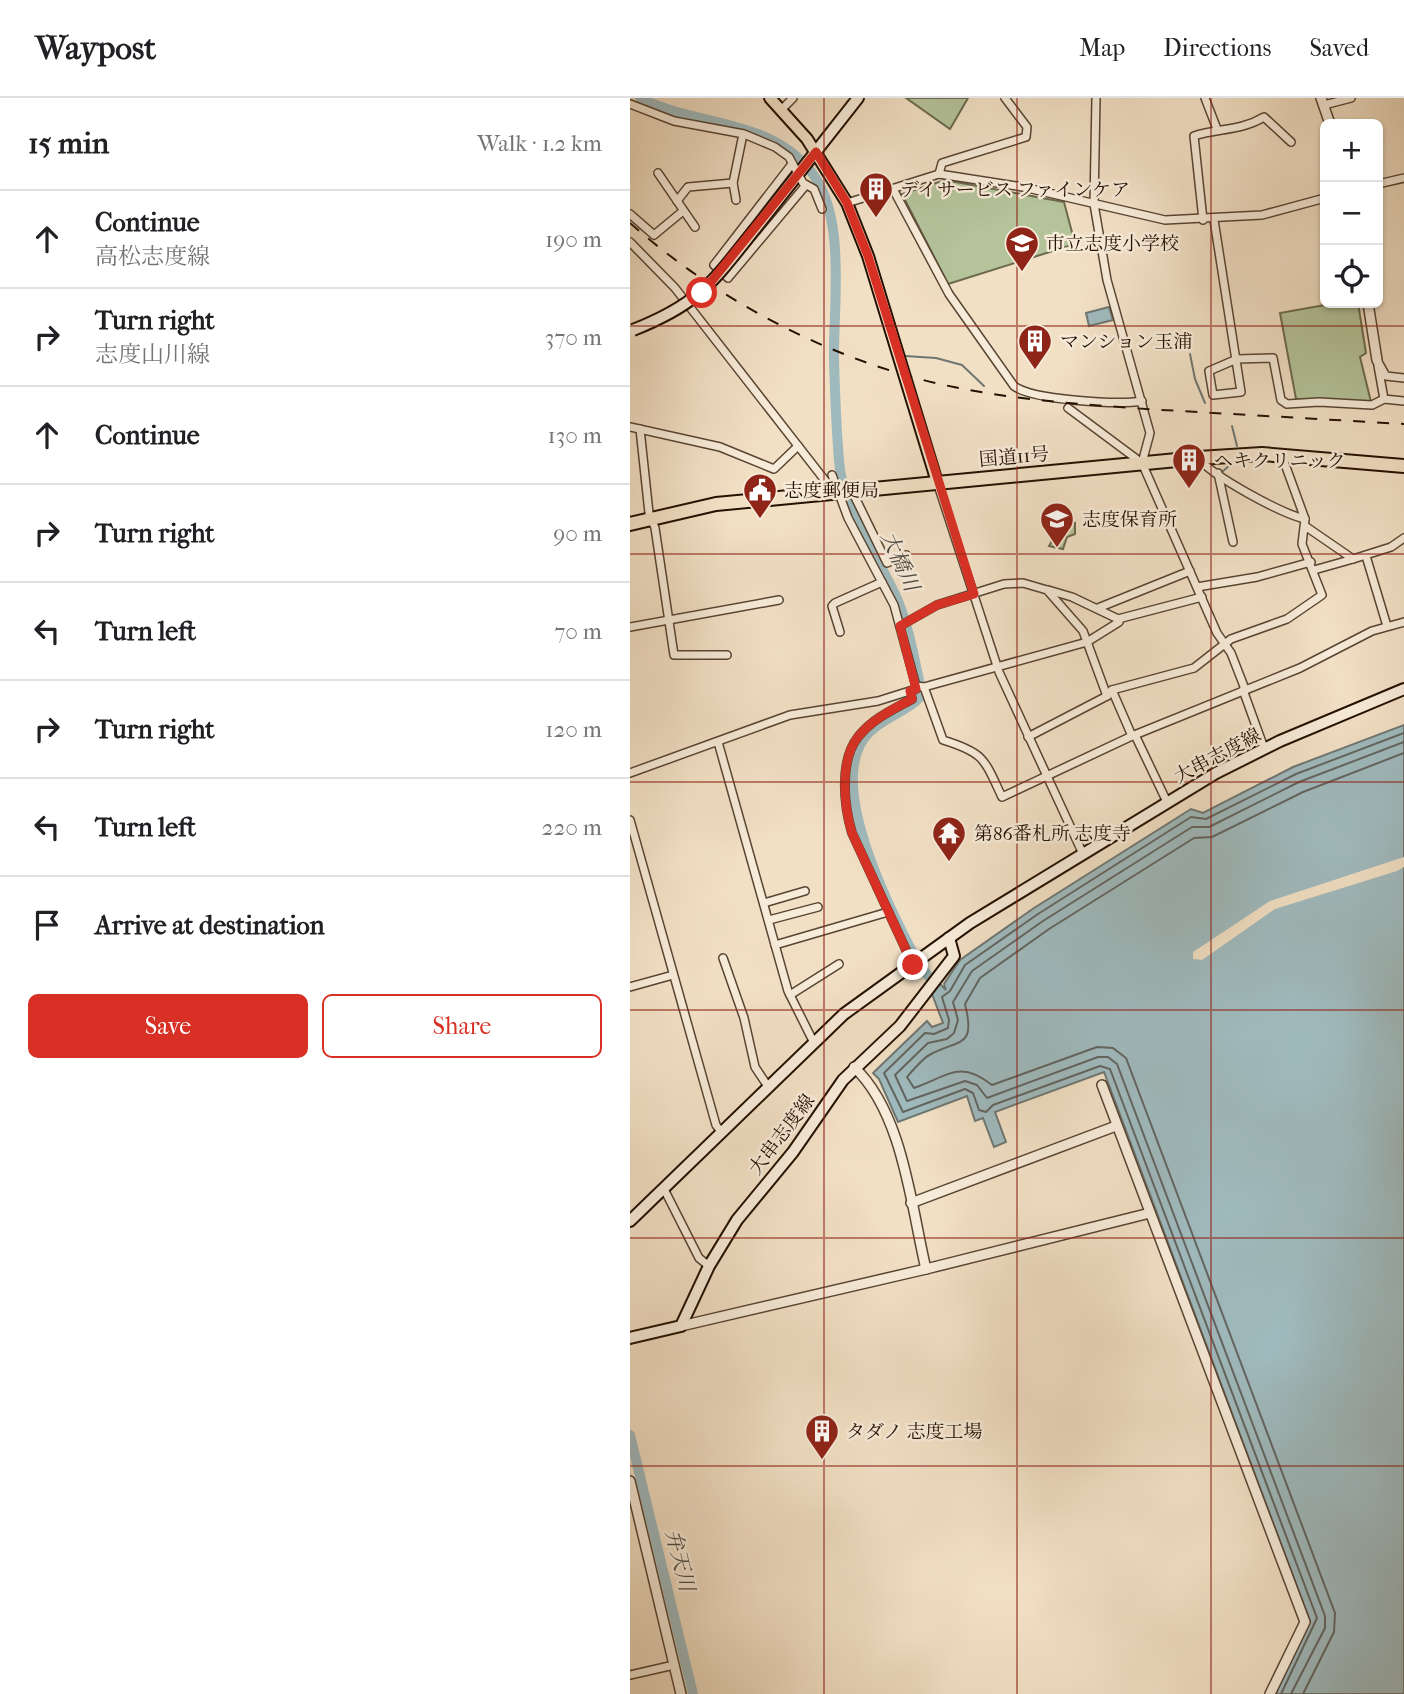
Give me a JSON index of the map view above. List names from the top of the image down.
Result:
{
  "streets": {
    "highway": ["国道11号"],
    "main road": ["大串志度線"]
  },
  "water": ["大橋川", "弁天川"],
  "places": {
    "building": [
      "デイサービス ファインケア",
      "マンション玉浦",
      "ヘキクリニック",
      "タダノ 志度工場"
    ],
    "school or university": ["市立志度小学校", "志度保育所"],
    "public building": ["志度郵便局"],
    "temple": ["第86番札所 志度寺"]
  },
  "page": {
    "header": "Waypost",
    "nav": ["Map", "Directions", "Saved"],
    "heading": ["15 min", "Walk · 1.2 km"],
    "map_buttons": ["+", "−"],
    "list": [
      ["Continue", "高松志度線", "190 m"],
      ["Turn right", "志度山川線", "370 m"],
      ["Continue", "130 m"],
      ["Turn right", "90 m"],
      ["Turn left", "70 m"],
      ["Turn right", "120 m"],
      ["Turn left", "220 m"],
      "Arrive at destination"
    ],
    "buttons": ["Save", "Share"]
  }
}
